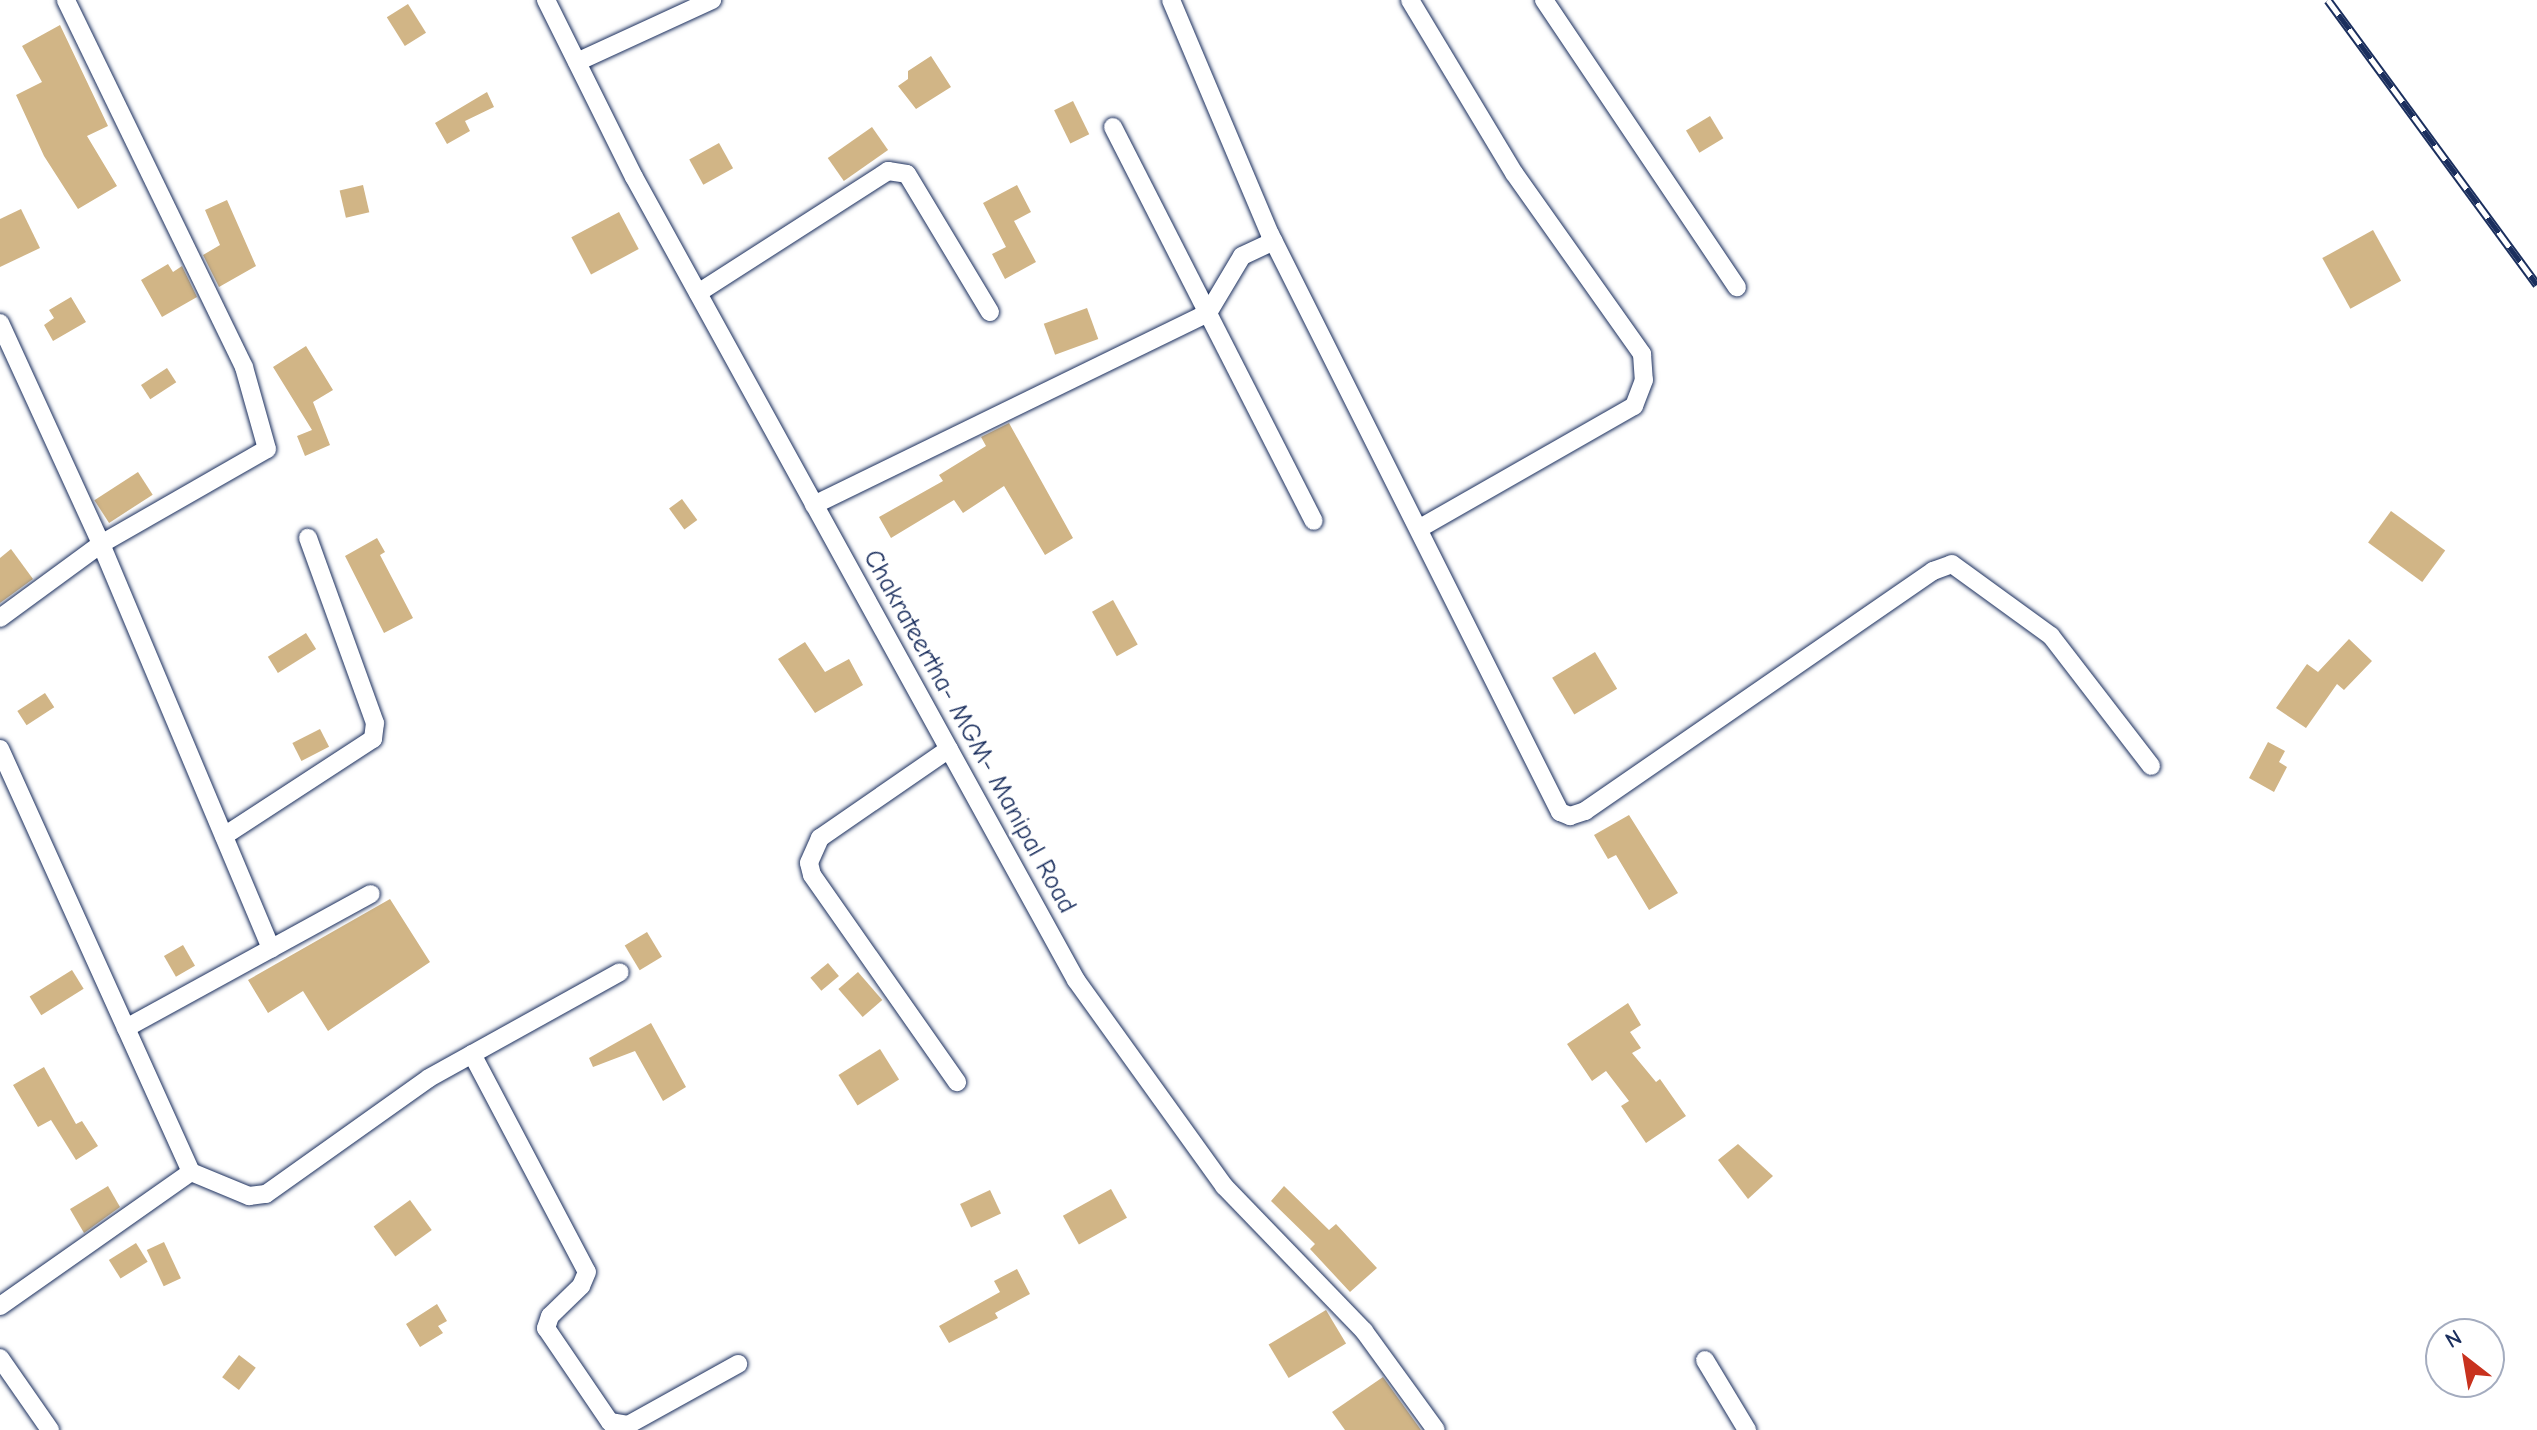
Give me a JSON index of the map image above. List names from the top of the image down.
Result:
{
  "streets": {
    "street": ["Chakrateertha- MGM- Manipal Road"]
  },
  "north": "top left"
}
